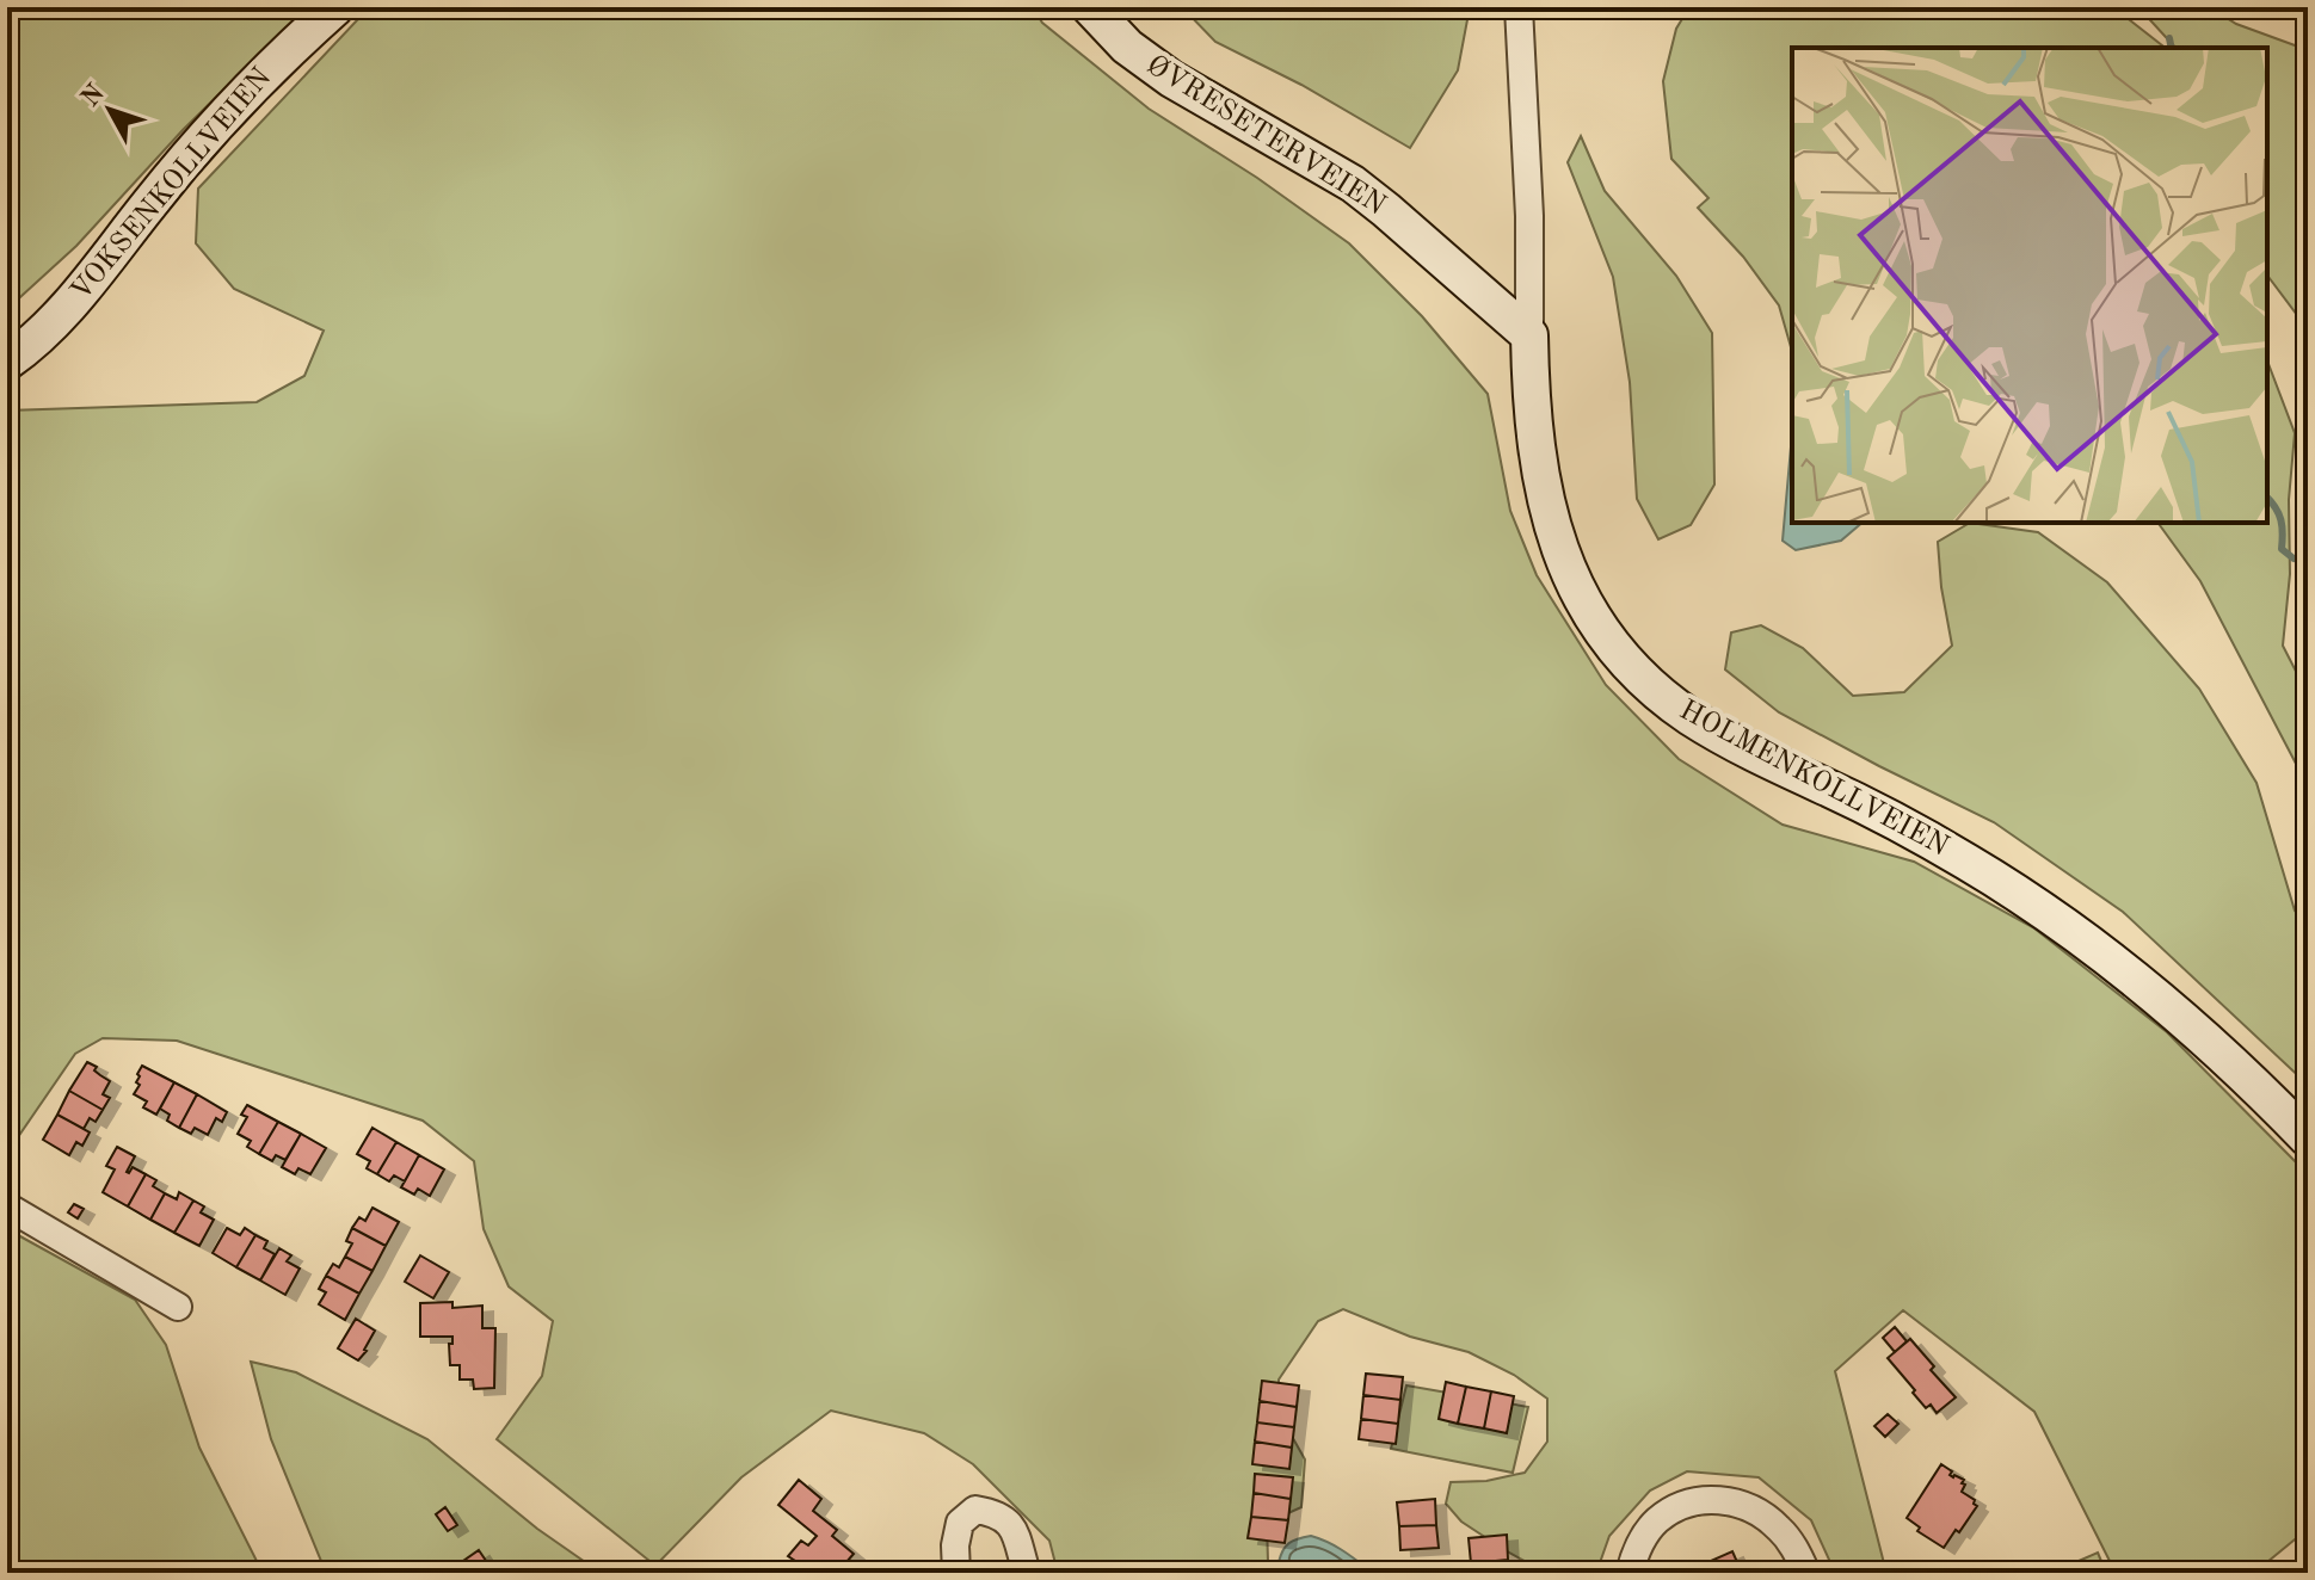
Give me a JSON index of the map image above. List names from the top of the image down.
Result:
{
  "streets": {
    "main road": ["ØVRESETERVEIEN", "VOKSENKOLLVEIEN", "HOLMENKOLLVEIEN"]
  },
  "crossings": [
    ["ØVRESETERVEIEN", "HOLMENKOLLVEIEN"]
  ],
  "north": "top left"
}
